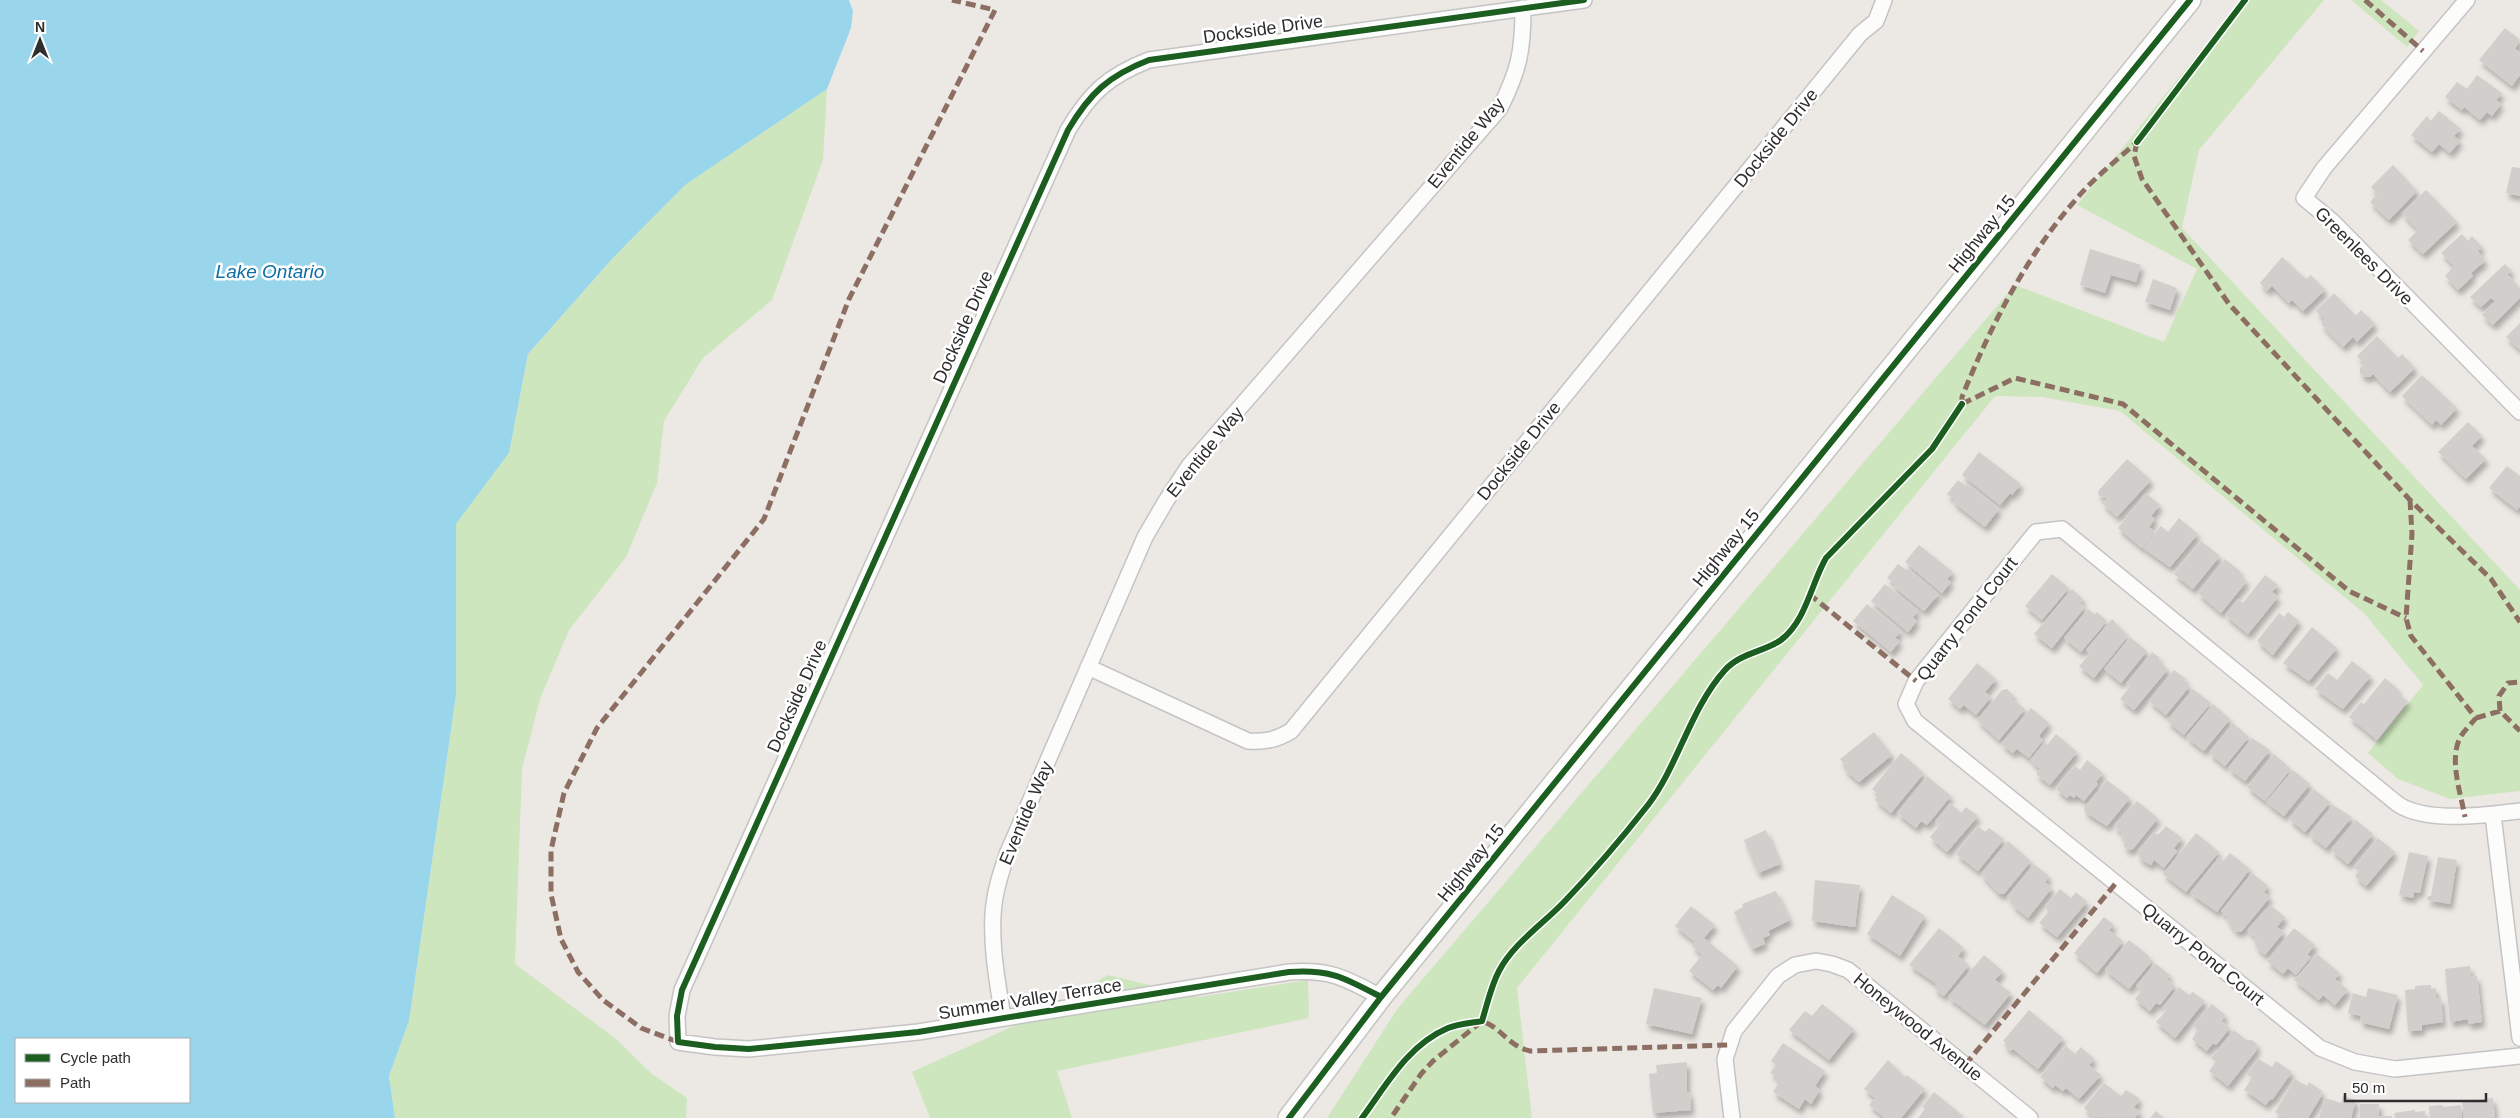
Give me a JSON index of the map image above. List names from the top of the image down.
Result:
{
  "streets": {
    "main road": ["Highway 15"],
    "street": [
      "Dockside Drive",
      "Eventide Way",
      "Greenlees Drive",
      "Quarry Pond Court",
      "Summer Valley Terrace",
      "Honeywood Avenue"
    ]
  },
  "crossings": [
    ["Dockside Drive", "Eventide Way"],
    ["Dockside Drive", "Summer Valley Terrace"],
    ["Eventide Way", "Summer Valley Terrace"],
    ["Highway 15", "Summer Valley Terrace"]
  ],
  "water": ["Lake Ontario"],
  "legend": ["Cycle path", "Path"],
  "scale_bar": "50 m",
  "north": "top"
}
